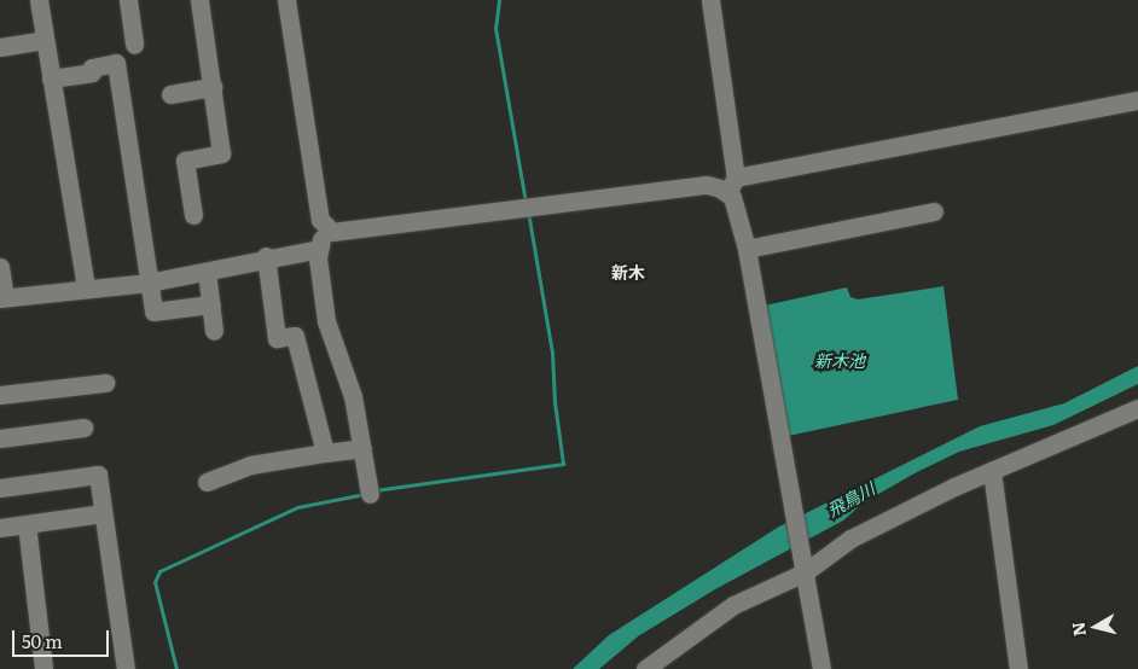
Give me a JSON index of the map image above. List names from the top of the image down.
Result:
{
  "districts": ["新木"],
  "water": ["新木池", "飛鳥川"],
  "scale_bar": "50 m",
  "north": "left"
}
